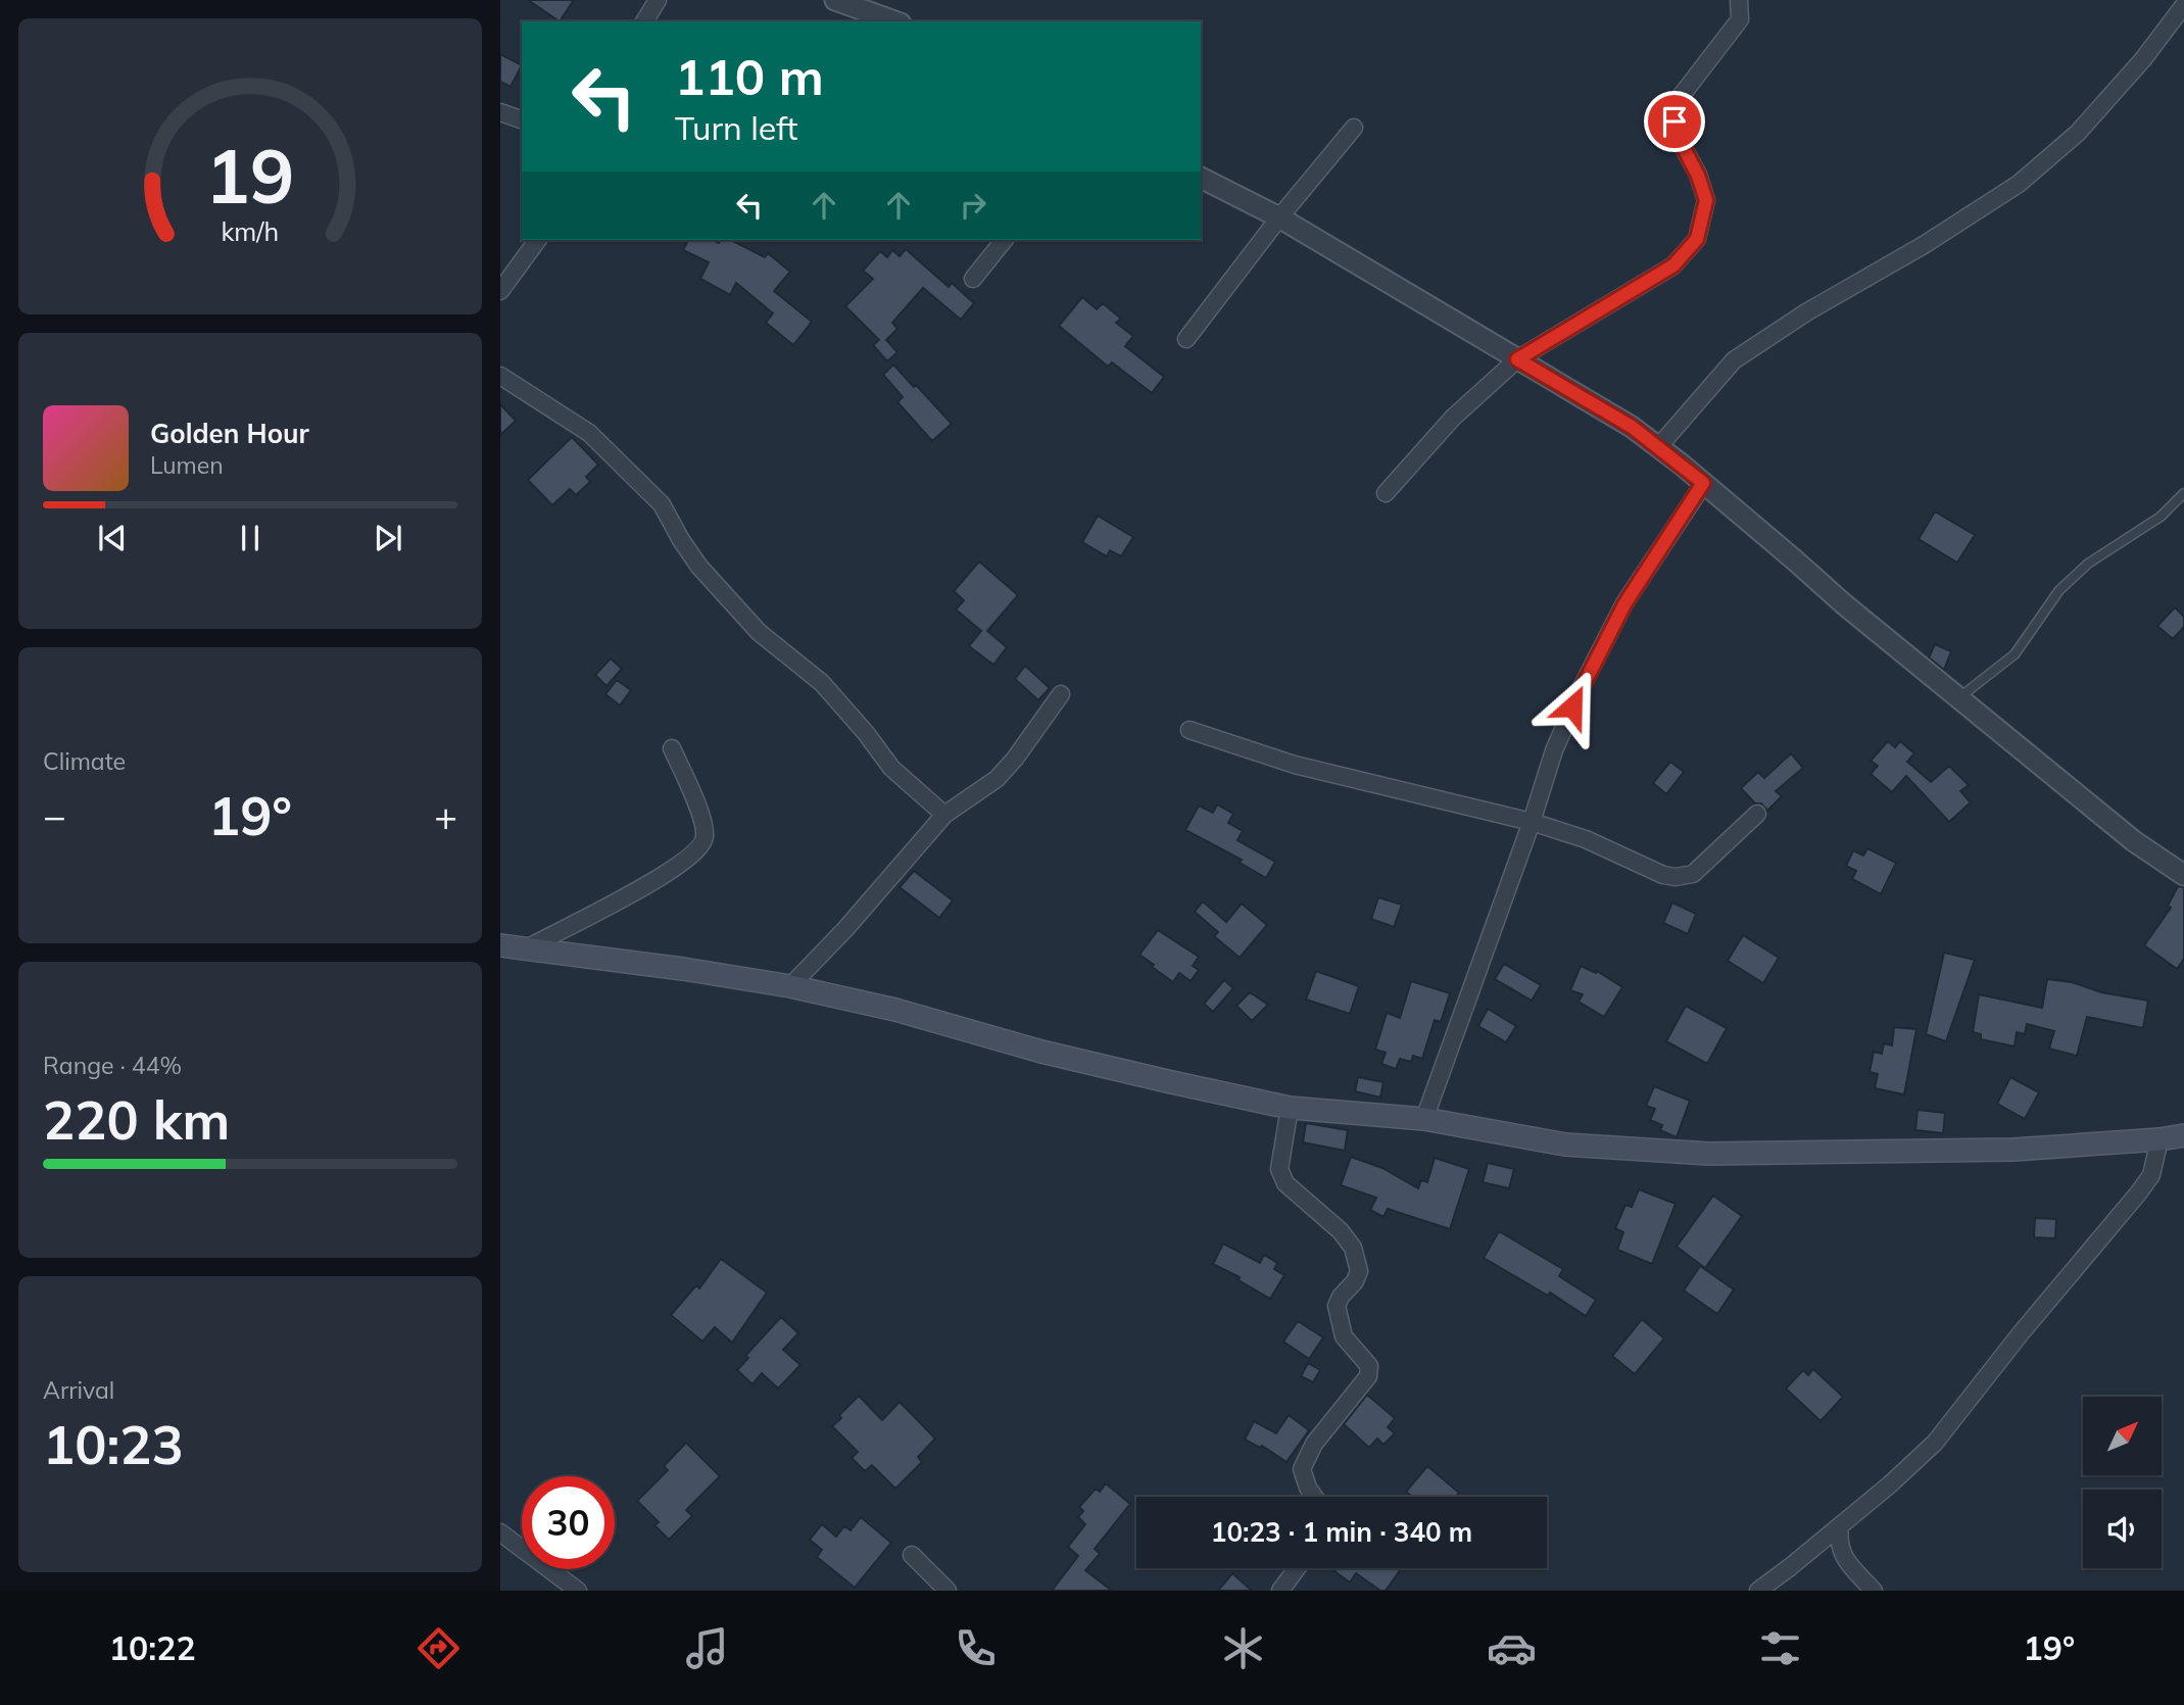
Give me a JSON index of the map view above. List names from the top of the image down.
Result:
{
  "north": "top right",
  "page": {
    "turn": ["110 m", "Turn left"],
    "song": ["Golden Hour", "Lumen"],
    "tile": [
      "Climate",
      ["Range · 44%", "220 km"],
      ["Arrival", "10:23"]
    ],
    "heat": ["−", "19°", "+"],
    "limit": "30",
    "trip": "10:23 · 1 min · 340 m",
    "tabs": ["10:22", "19°"],
    "gauge": ["19", "km/h"]
  }
}
